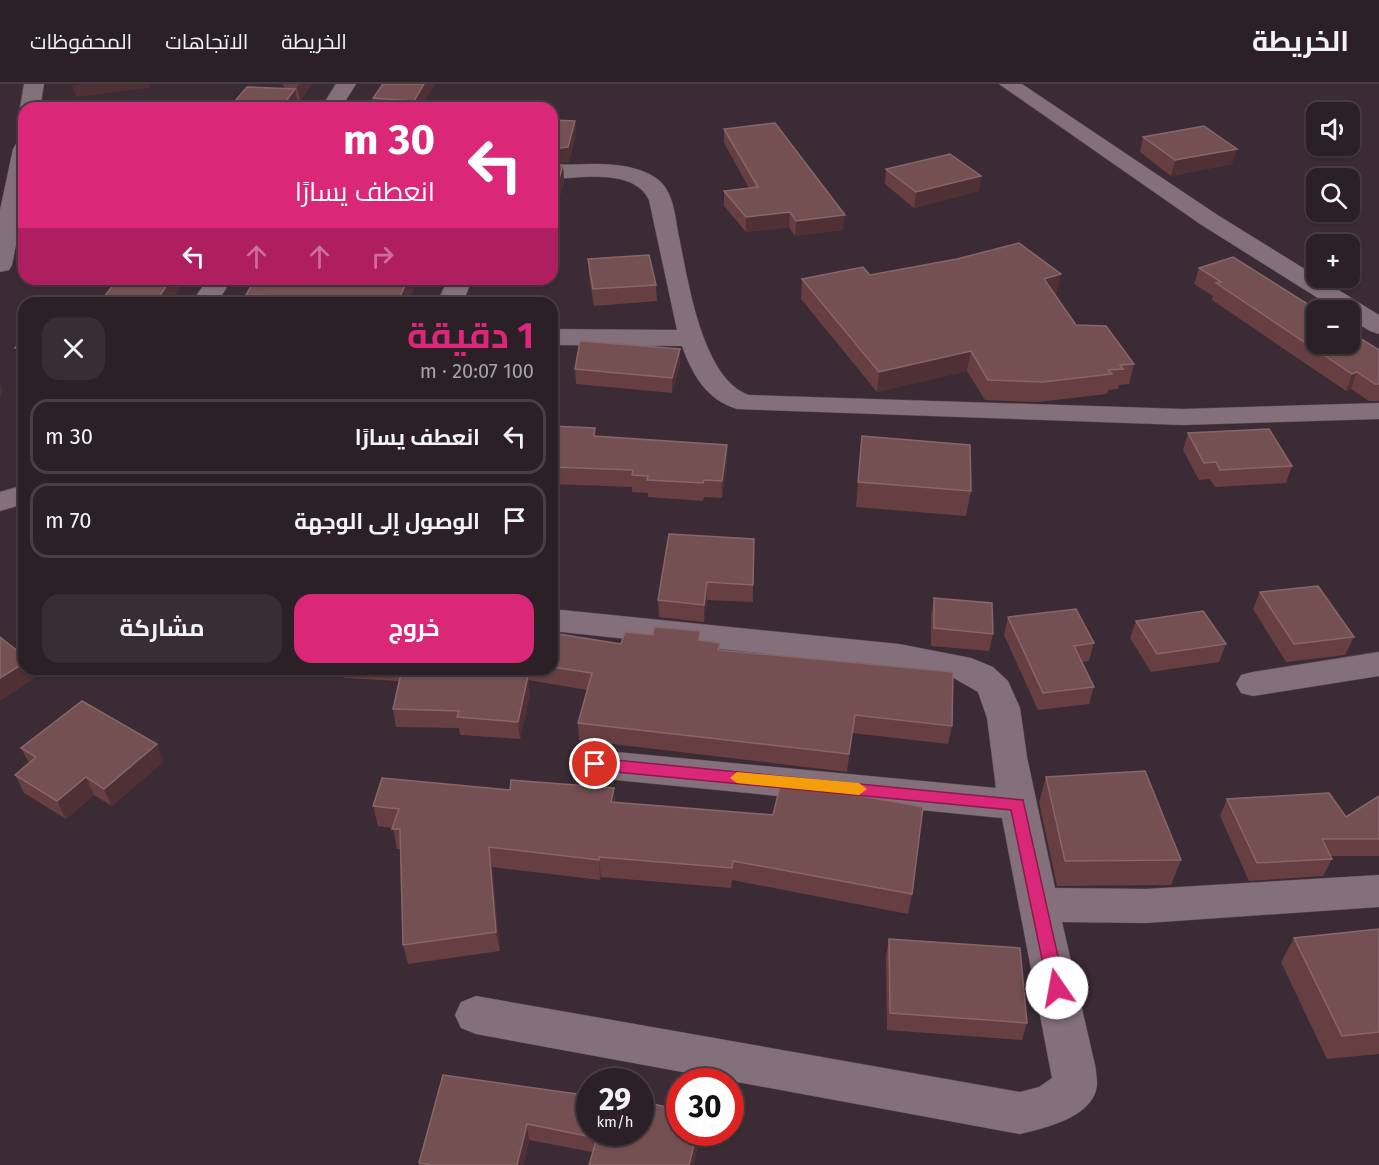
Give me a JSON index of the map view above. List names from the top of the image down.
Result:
{
  "page": {
    "header": "الخريطة",
    "nav": ["الخريطة", "الاتجاهات", "المحفوظات"],
    "map_buttons": ["+", "−"],
    "turn": ["30 m", "انعطف يسارًا"],
    "heading": ["1 دقيقة", "100 m · 20:07"],
    "list": [
      {
        "name": "انعطف يسارًا",
        "value": "30 m"
      },
      {
        "name": "الوصول إلى الوجهة",
        "value": "70 m"
      }
    ],
    "buttons": ["خروج", "مشاركة"],
    "speed": "29 km/h",
    "limit": "30"
  }
}
